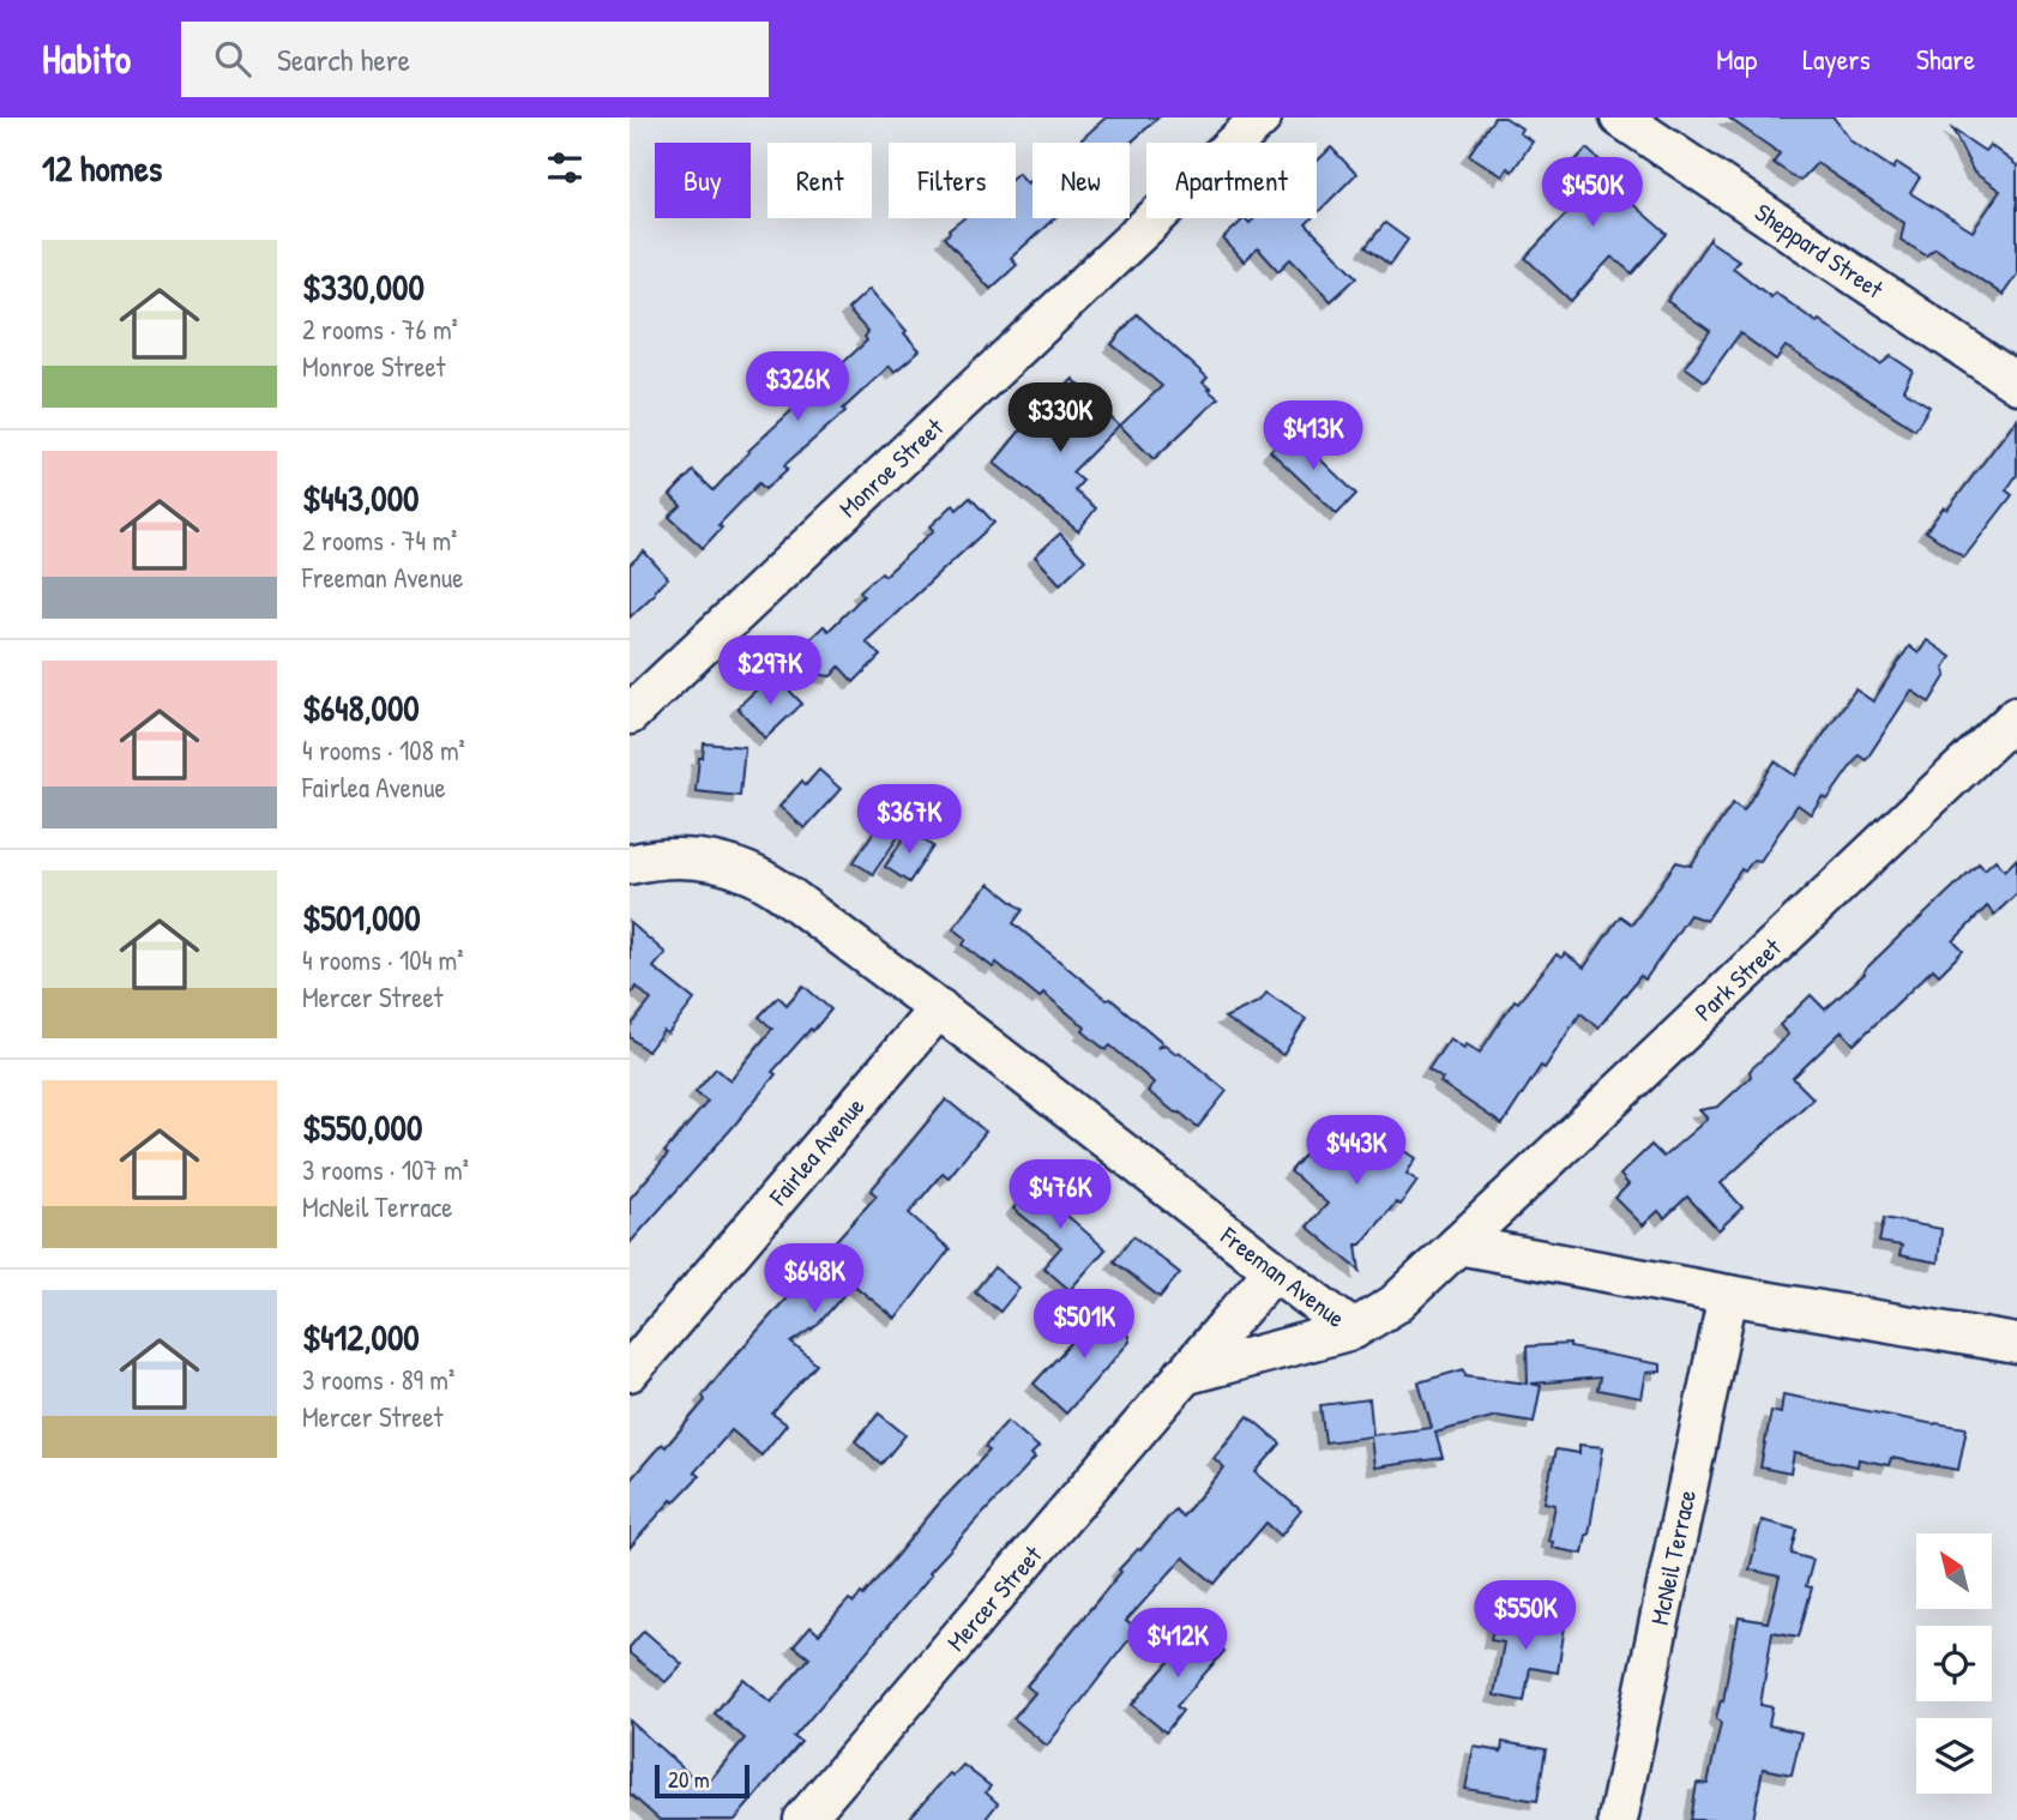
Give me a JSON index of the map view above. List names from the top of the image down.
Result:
{
  "streets": {
    "street": [
      "Sheppard Street",
      "Monroe Street",
      "Park Street",
      "Fairlea Avenue",
      "Freeman Avenue",
      "McNeil Terrace",
      "Mercer Street"
    ]
  },
  "crossings": [
    ["Park Street", "Freeman Avenue"],
    ["Fairlea Avenue", "Freeman Avenue"],
    ["Freeman Avenue", "Mercer Street"]
  ],
  "scale_bar": "20 m",
  "north": "top left",
  "page": {
    "header": "Habito",
    "search": "Search here",
    "nav": ["Map", "Layers", "Share"],
    "heading": "12 homes",
    "chip": [
      "Buy",
      "Rent",
      "Filters",
      "New",
      "Apartment"
    ],
    "price": [
      "$450K",
      "$326K",
      "$330K",
      "$413K",
      "$297K",
      "$367K",
      "$443K",
      "$476K",
      "$648K",
      "$501K",
      "$550K",
      "$412K"
    ],
    "list": [
      {
        "name": "$330,000",
        "note": "2 rooms · 76 m² · Monroe Street"
      },
      {
        "name": "$443,000",
        "note": "2 rooms · 74 m² · Freeman Avenue"
      },
      {
        "name": "$648,000",
        "note": "4 rooms · 108 m² · Fairlea Avenue"
      },
      {
        "name": "$501,000",
        "note": "4 rooms · 104 m² · Mercer Street"
      },
      {
        "name": "$550,000",
        "note": "3 rooms · 107 m² · McNeil Terrace"
      },
      {
        "name": "$412,000",
        "note": "3 rooms · 89 m² · Mercer Street"
      }
    ],
    "scale": "20 m"
  }
}
